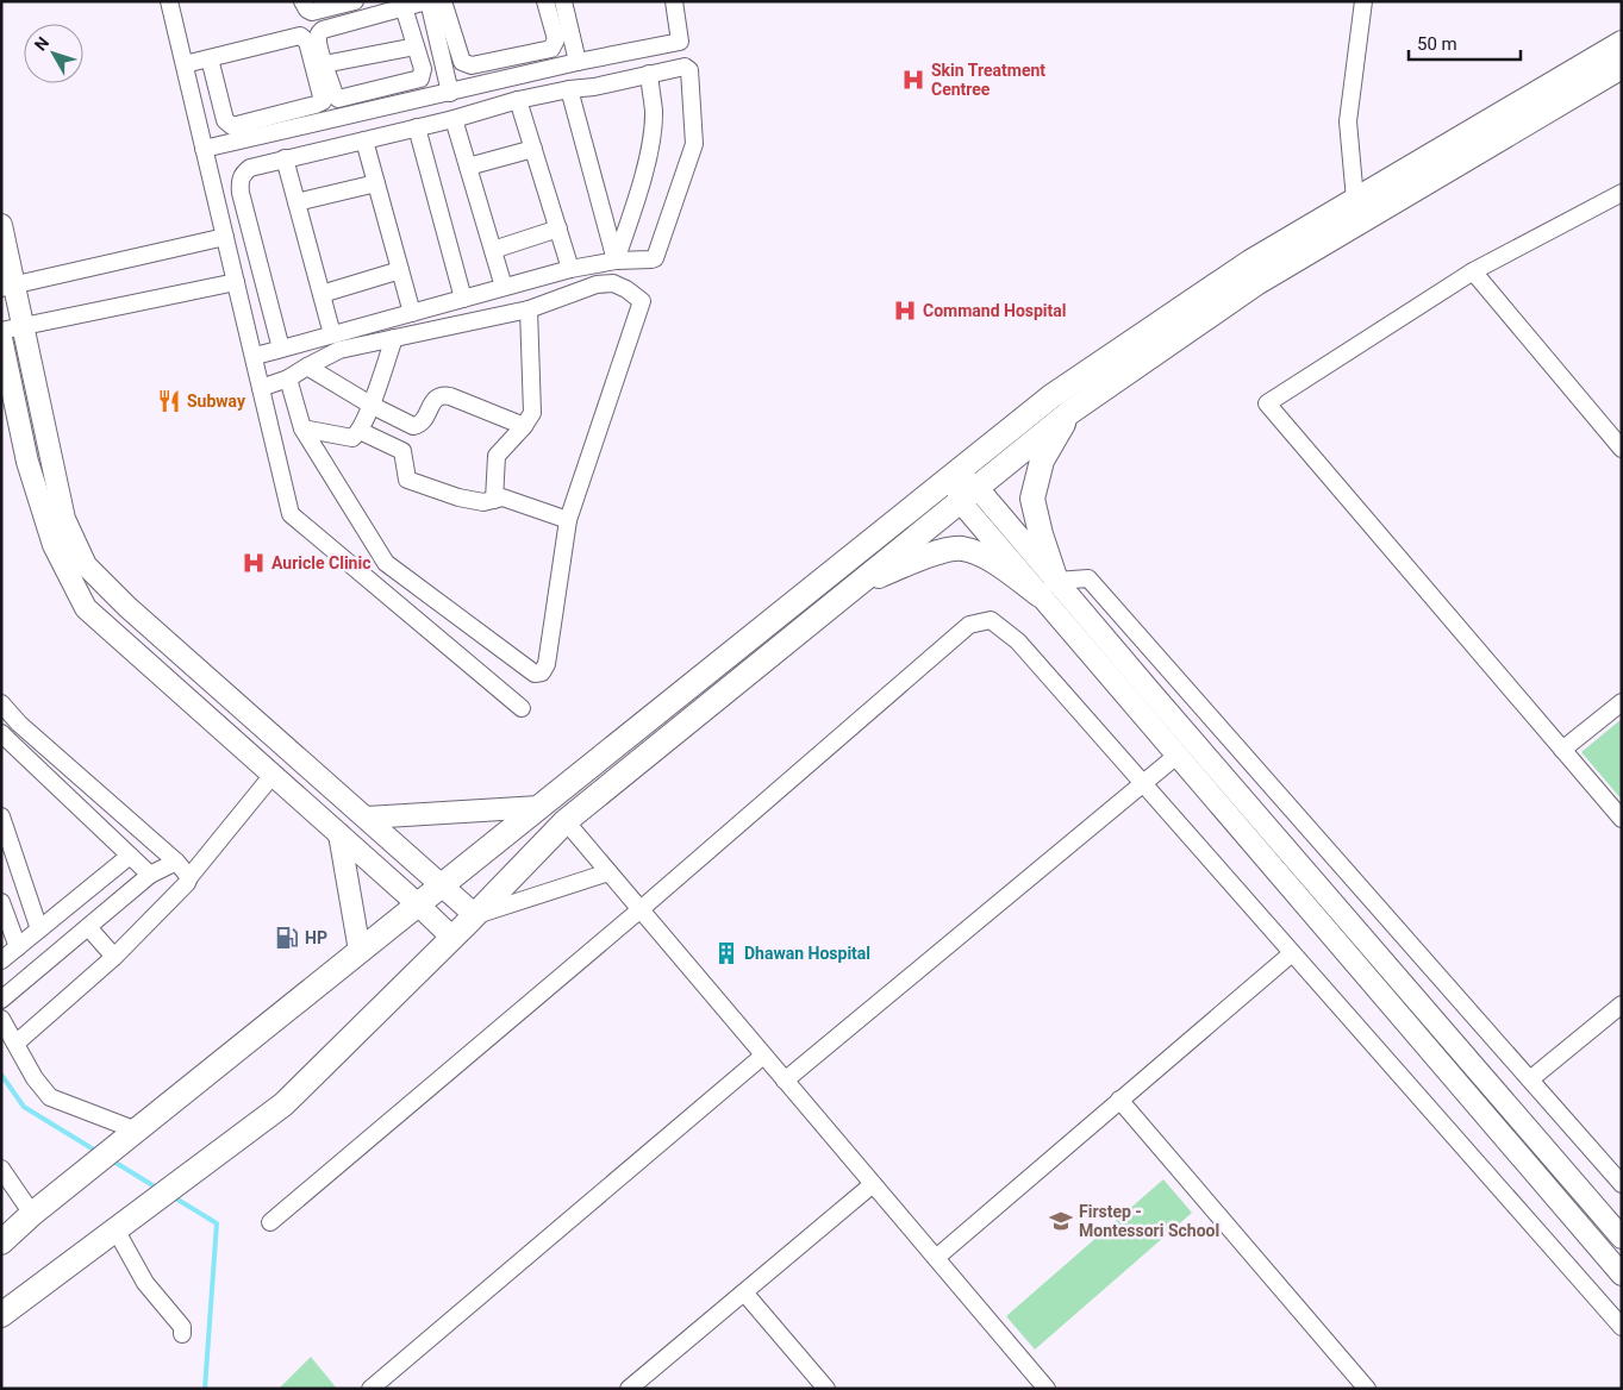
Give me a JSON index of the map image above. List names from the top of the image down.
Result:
{
  "places": {
    "hospital": ["Skin Treatment Centree", "Command Hospital", "Auricle Clinic"],
    "restaurant": ["Subway"],
    "fuel station": ["HP"],
    "building": ["Dhawan Hospital"],
    "school or university": ["Firstep - Montessori School"]
  },
  "scale_bar": "50 m",
  "north": "top left"
}
